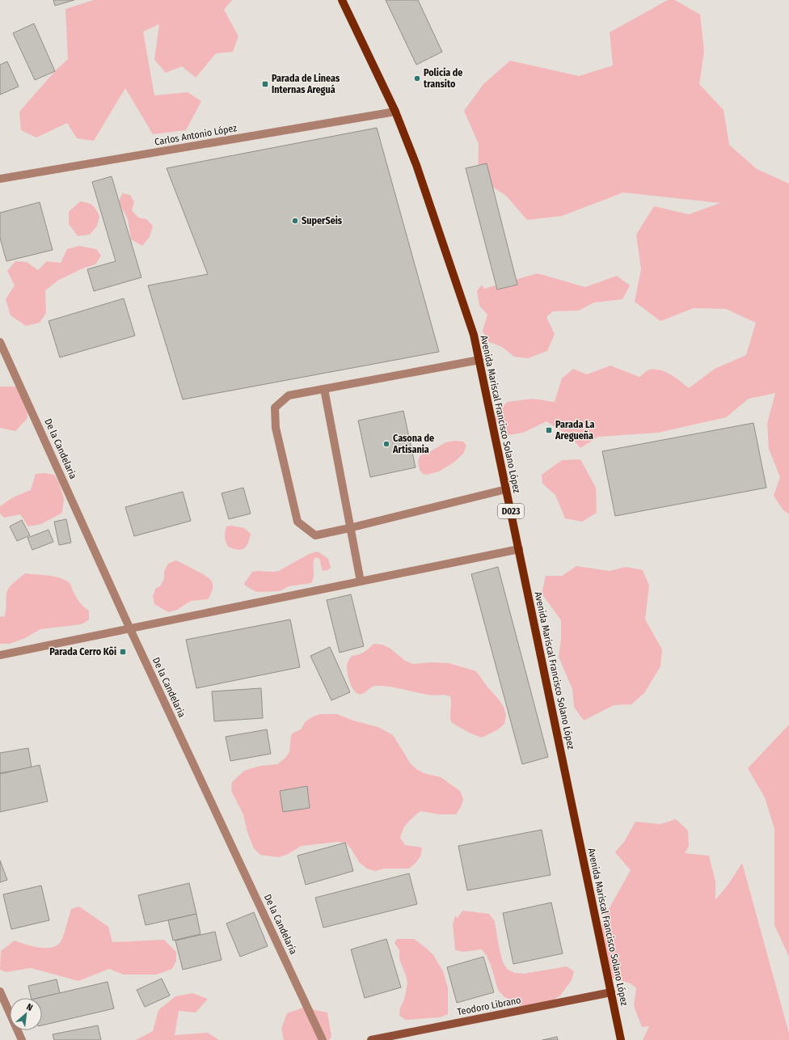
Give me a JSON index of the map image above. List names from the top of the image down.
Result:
{
  "streets": {
    "main road": ["Avenida Mariscal Francisco Solano López", "D023", "Teodoro Librano"],
    "street": ["Carlos Antonio López", "De la Candelaria"]
  },
  "crossings": [
    ["Carlos Antonio López", "Avenida Mariscal Francisco Solano López"],
    ["Avenida Mariscal Francisco Solano López", "Teodoro Librano"]
  ],
  "places": {
    "other": ["Policia de transito", "SuperSeis", "Casona de Artisania"],
    "transit": ["Parada de Lineas Internas Areguá", "Parada La Aregueña", "Parada Cerro Kõi"]
  },
  "north": "top right"
}
